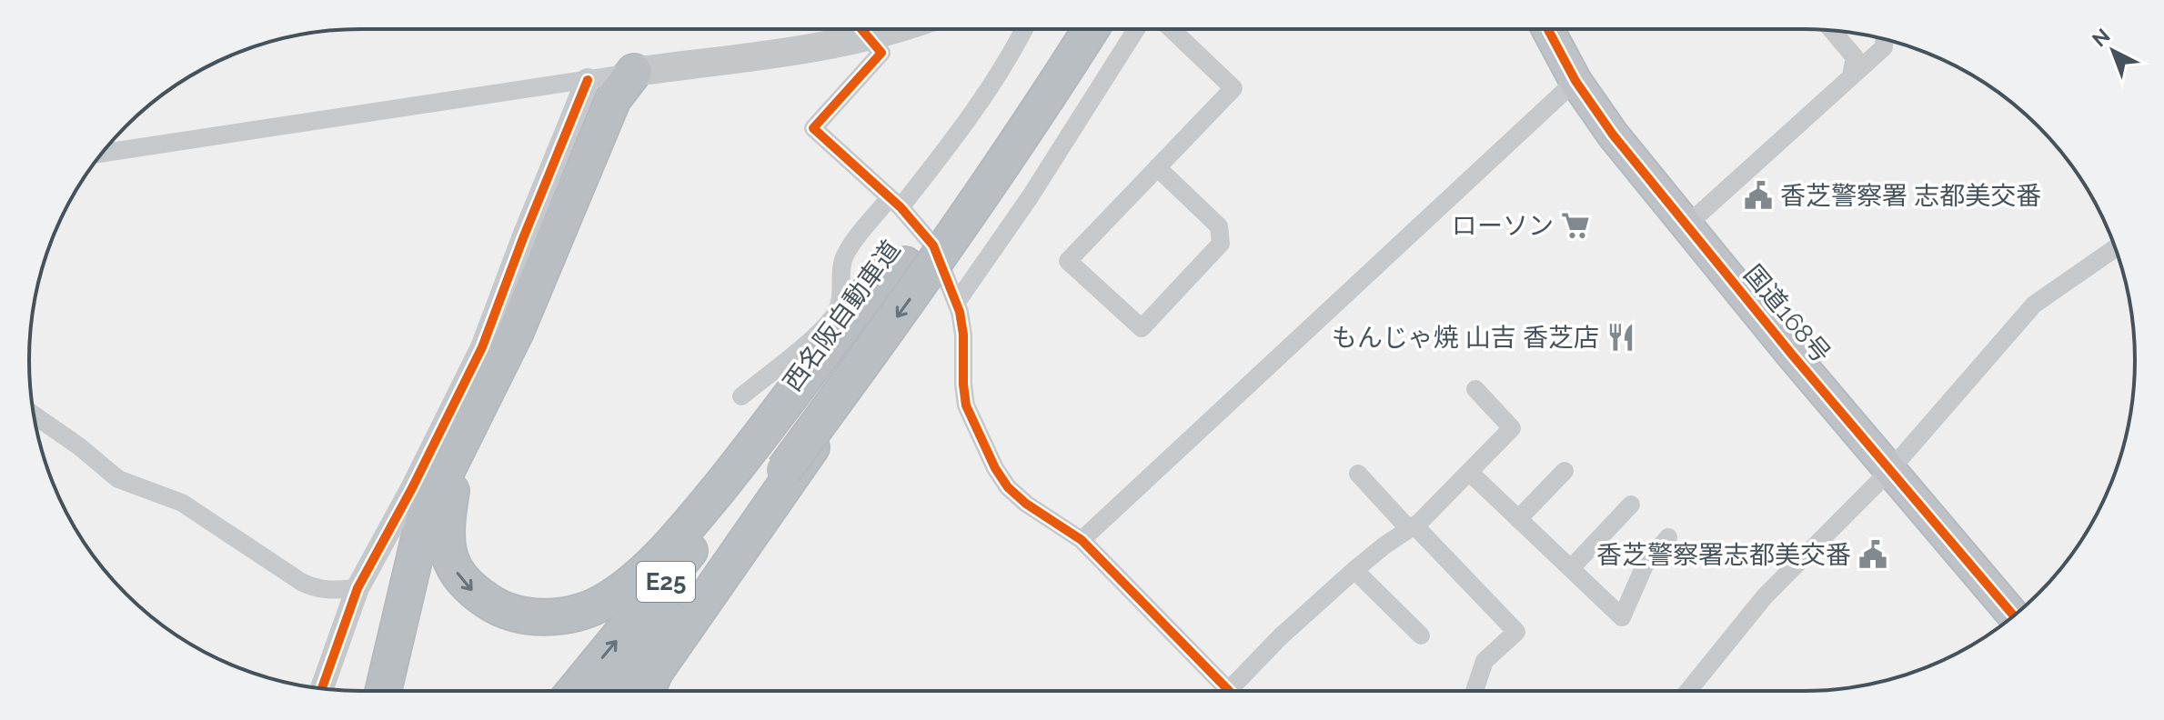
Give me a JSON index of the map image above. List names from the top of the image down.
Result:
{
  "streets": {
    "highway": ["国道168号", "西名阪自動車道", "E25"]
  },
  "places": {
    "public building": ["香芝警察署 志都美交番", "香芝警察署志都美交番"],
    "supermarket": ["ローソン"],
    "restaurant": ["もんじゃ焼 山吉 香芝店"]
  },
  "north": "top left"
}
